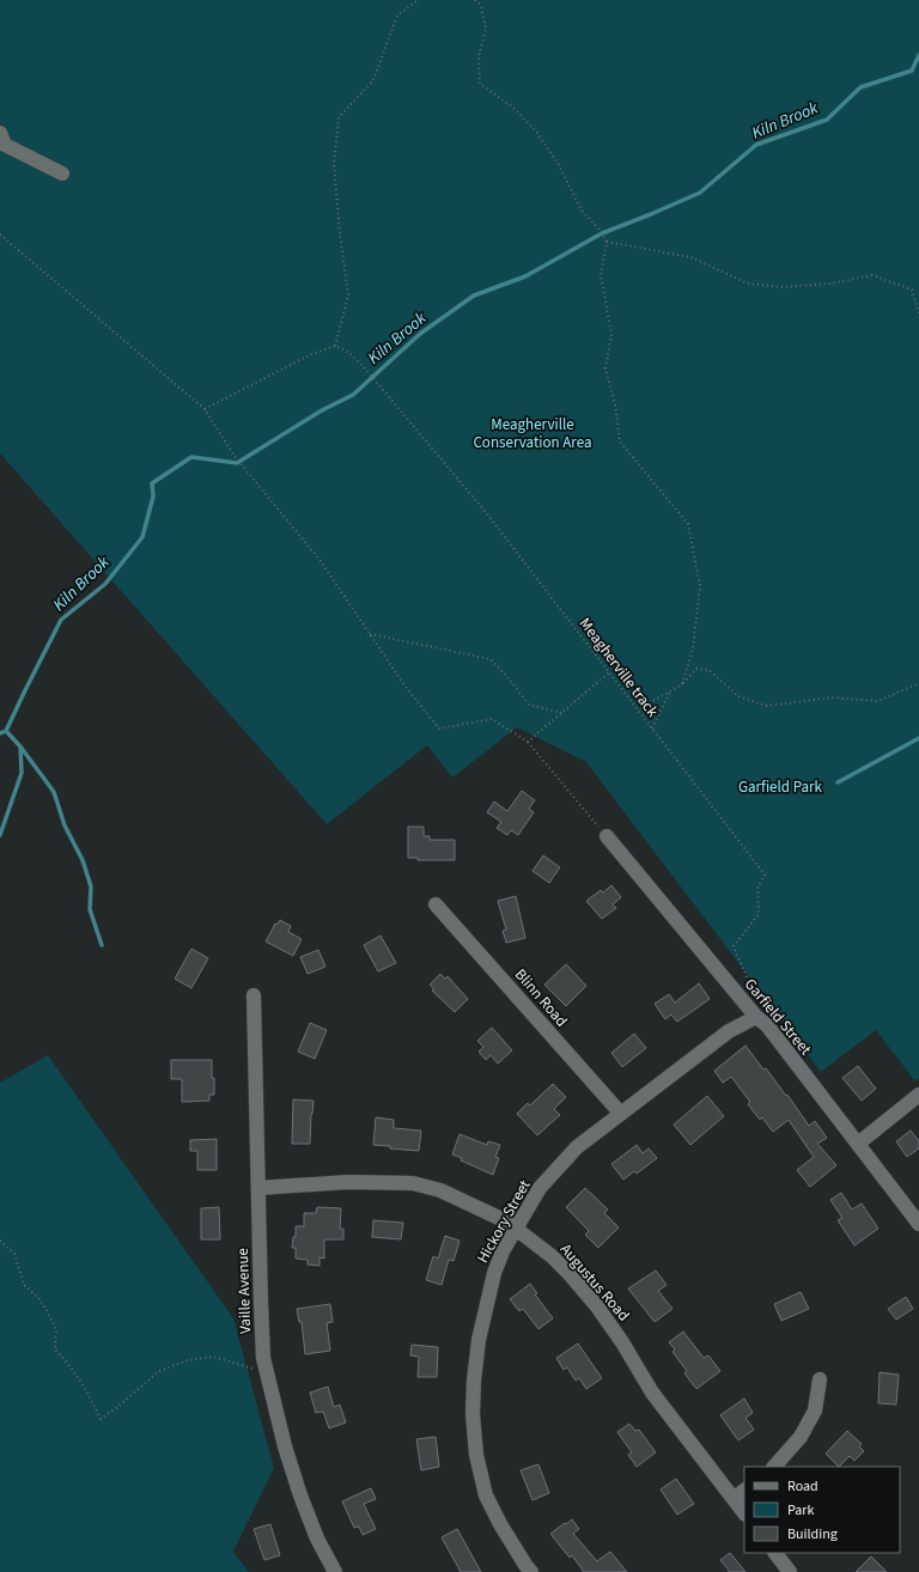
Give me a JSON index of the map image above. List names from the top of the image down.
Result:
{
  "streets": {
    "street": [
      "Blinn Road",
      "Garfield Street",
      "Hickory Street",
      "Augustus Road",
      "Vaille Avenue"
    ],
    "path": ["Meagherville track"]
  },
  "crossings": [
    ["Blinn Road", "Hickory Street"],
    ["Garfield Street", "Hickory Street"],
    ["Hickory Street", "Augustus Road"],
    ["Augustus Road", "Vaille Avenue"]
  ],
  "water": ["Kiln Brook"],
  "parks": ["Meagherville Conservation Area", "Garfield Park"],
  "legend": ["Road", "Park", "Building"]
}
